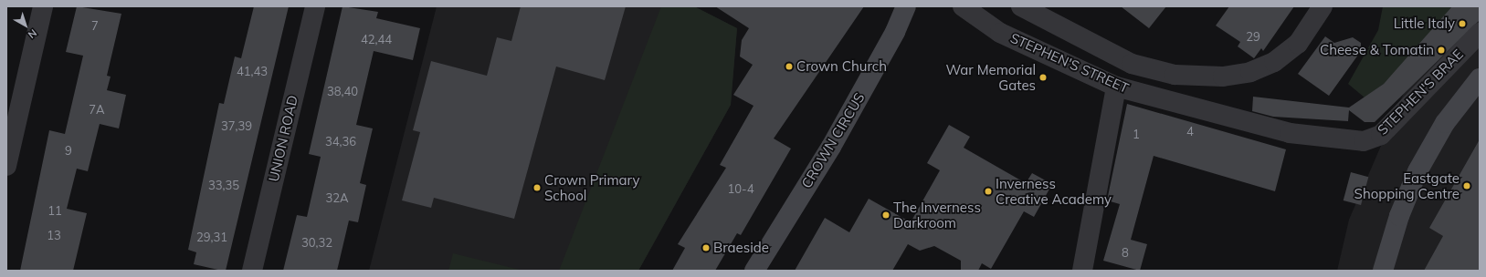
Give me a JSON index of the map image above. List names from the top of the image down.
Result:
{
  "streets": {
    "street": [
      "STEPHEN'S STREET",
      "STEPHEN'S BRAE",
      "UNION ROAD",
      "CROWN CIRCUS"
    ]
  },
  "crossings": [
    ["STEPHEN'S STREET", "STEPHEN'S BRAE"]
  ],
  "places": [
    "Little Italy",
    "Cheese & Tomatin",
    "Crown Church",
    "War Memorial Gates",
    "Eastgate Shopping Centre",
    "Crown Primary School",
    "Inverness Creative Academy",
    "The Inverness Darkroom",
    "Braeside"
  ],
  "house_numbers": [
    "7",
    "29",
    "42,44",
    "41,43",
    "38,40",
    "7A",
    "37,39",
    "4",
    "1",
    "34,36",
    "9",
    "33,35",
    "10-4",
    "32A",
    "11",
    "13",
    "29,31",
    "30,32",
    "8"
  ],
  "north": "bottom right"
}
